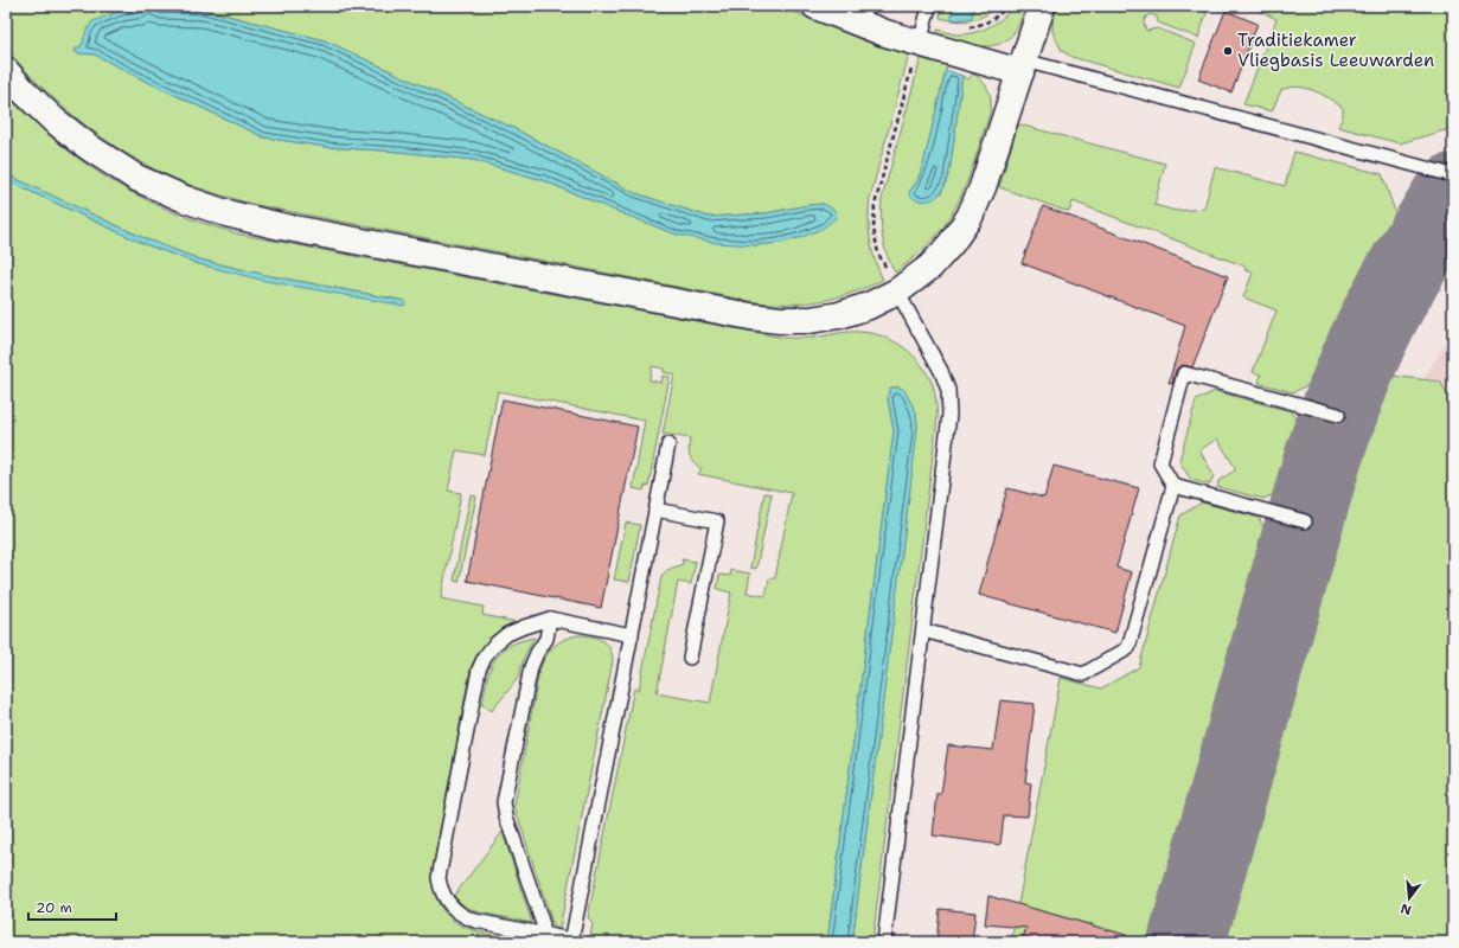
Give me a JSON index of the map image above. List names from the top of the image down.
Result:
{
  "places": ["Traditiekamer Vliegbasis Leeuwarden"],
  "scale_bar": "20 m",
  "north": "bottom"
}
